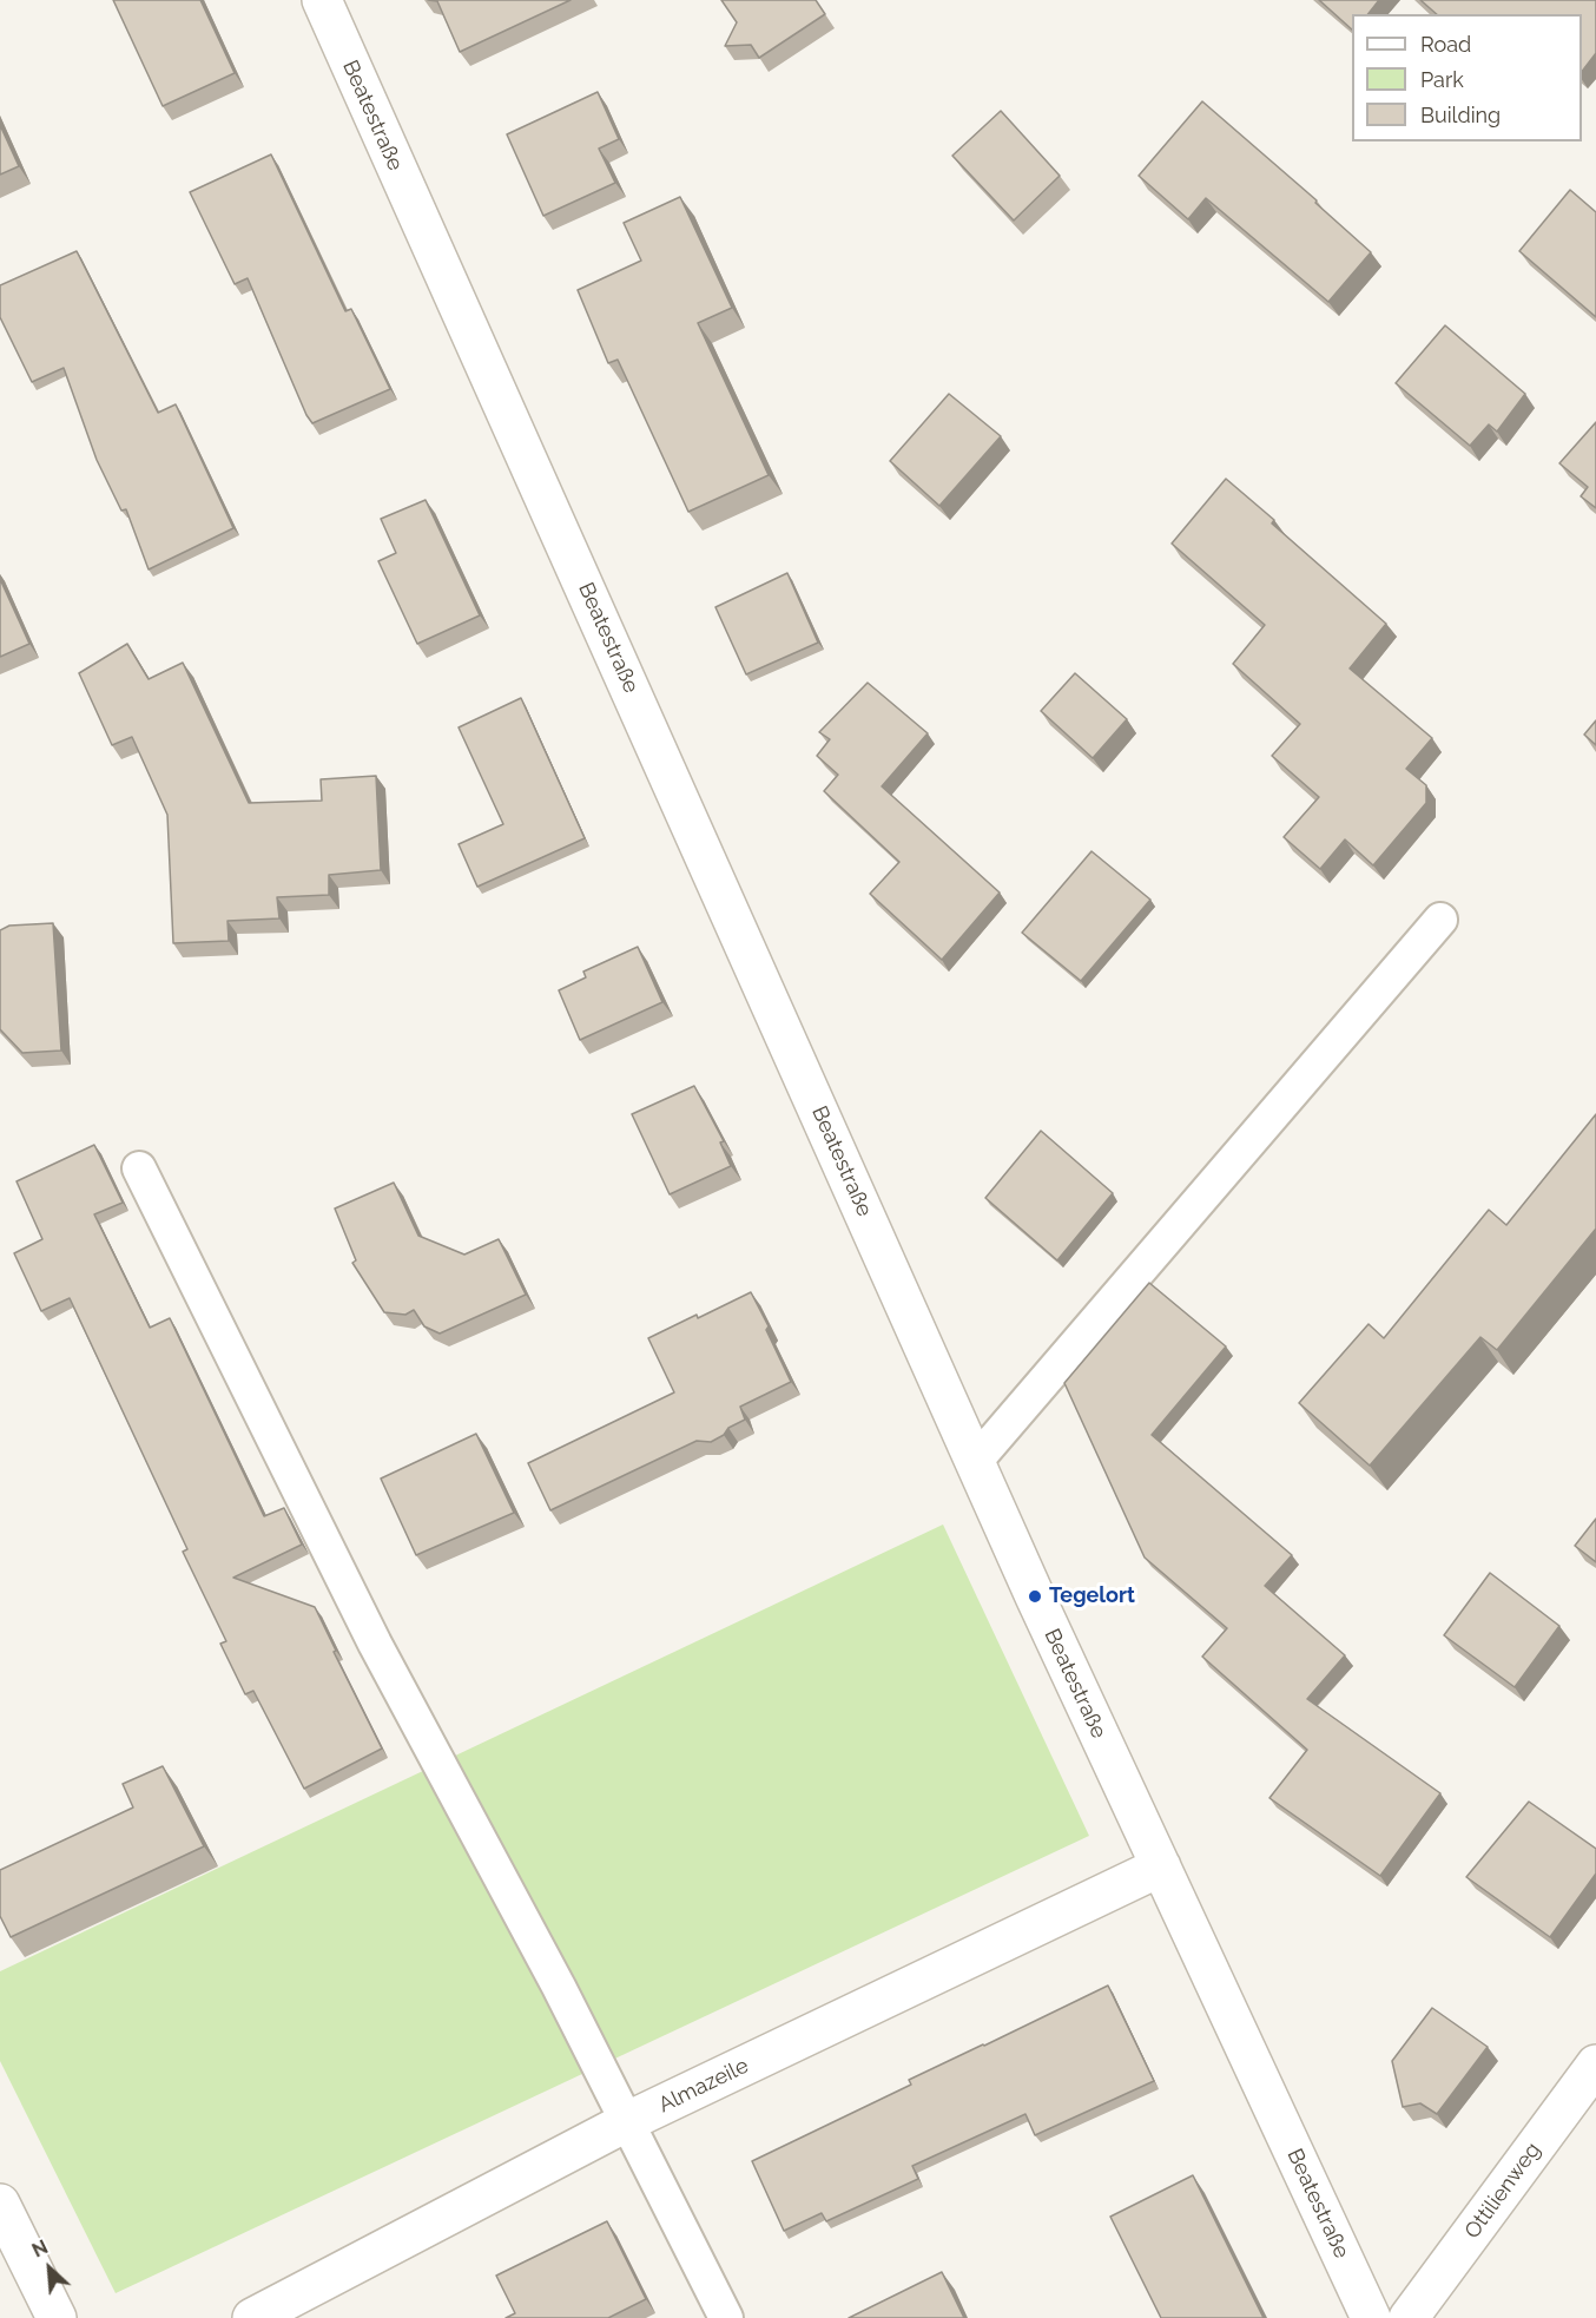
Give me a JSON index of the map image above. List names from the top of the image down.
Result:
{
  "streets": {
    "street": ["Beatestraße", "Almazeile", "Ottilienweg"]
  },
  "crossings": [
    ["Beatestraße", "Almazeile"]
  ],
  "places": ["Tegelort"],
  "legend": ["Road", "Park", "Building"],
  "north": "top left"
}
